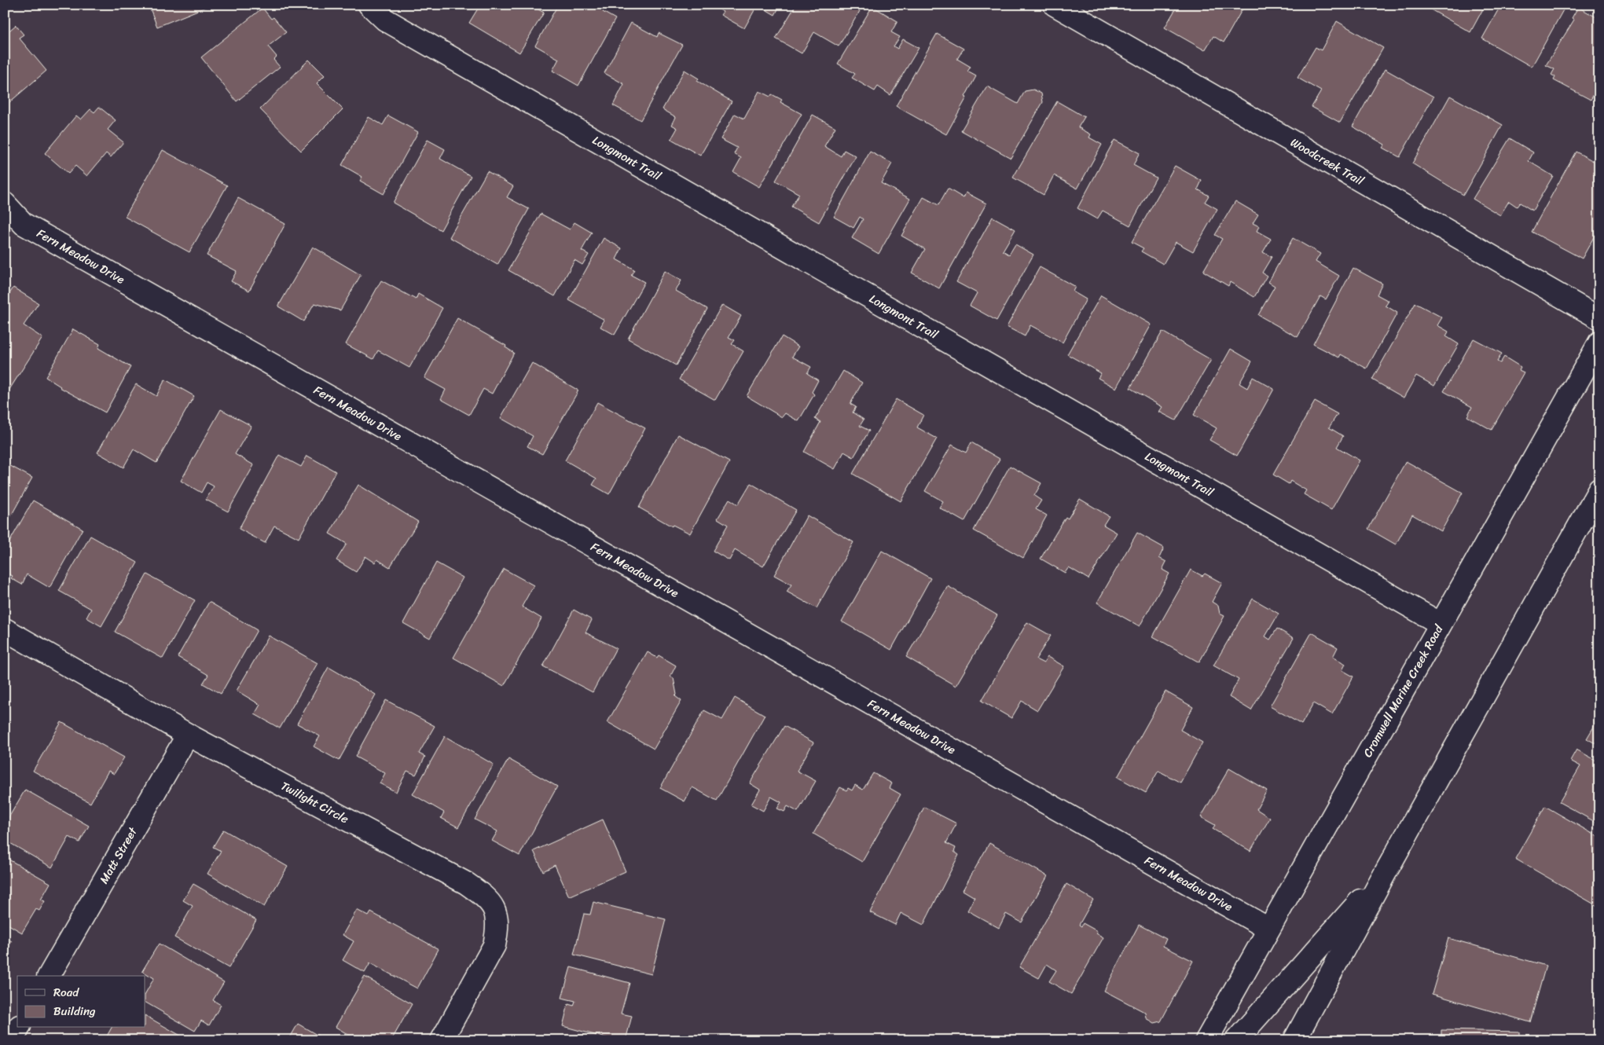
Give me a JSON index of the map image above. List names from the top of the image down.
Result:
{
  "streets": {
    "street": [
      "Longmont Trail",
      "Woodcreek Trail",
      "Fern Meadow Drive",
      "Cromwell Marine Creek Road",
      "Twilight Circle",
      "Matt Street"
    ]
  },
  "crossings": [
    ["Longmont Trail", "Cromwell Marine Creek Road"],
    ["Fern Meadow Drive", "Cromwell Marine Creek Road"],
    ["Twilight Circle", "Matt Street"]
  ],
  "legend": ["Road", "Building"]
}
